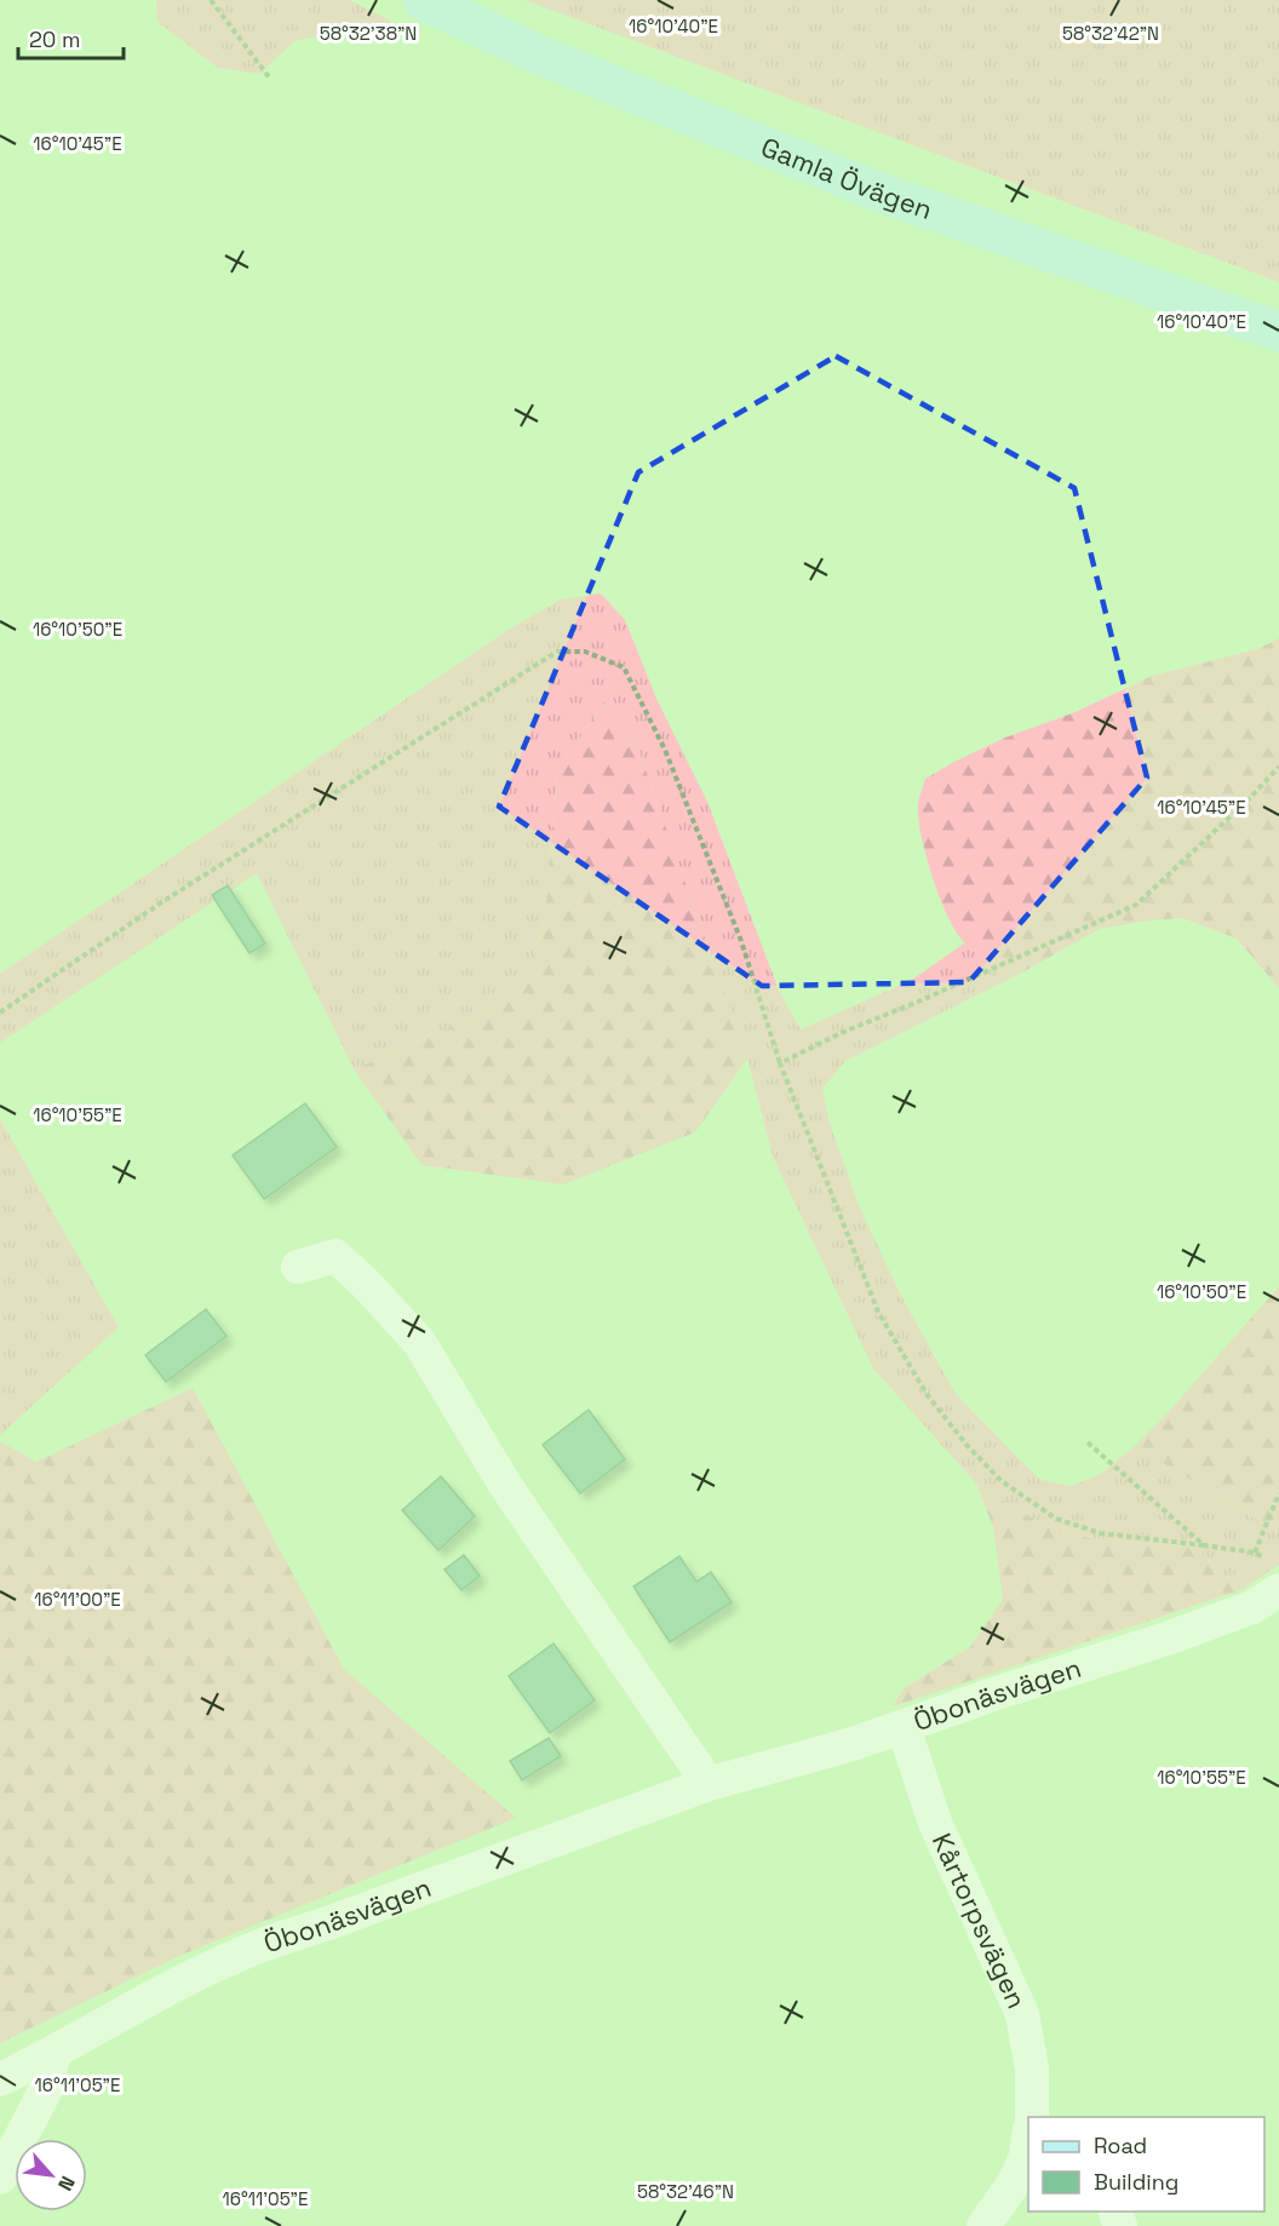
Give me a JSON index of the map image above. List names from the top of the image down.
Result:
{
  "streets": {
    "main road": ["Gamla Övägen"],
    "street": ["Öbonäsvägen", "Kårtorpsvägen"]
  },
  "crossings": [
    ["Öbonäsvägen", "Kårtorpsvägen"]
  ],
  "legend": ["Road", "Building"],
  "scale_bar": "20 m",
  "north": "bottom right",
  "coordinates": [
    "16°10'40\"E",
    "58°32'38\"N",
    "58°32'42\"N",
    "16°10'45\"E",
    "16°10'50\"E",
    "16°10'55\"E",
    "16°11'00\"E",
    "16°11'05\"E",
    "58°32'46\"N"
  ]
}
